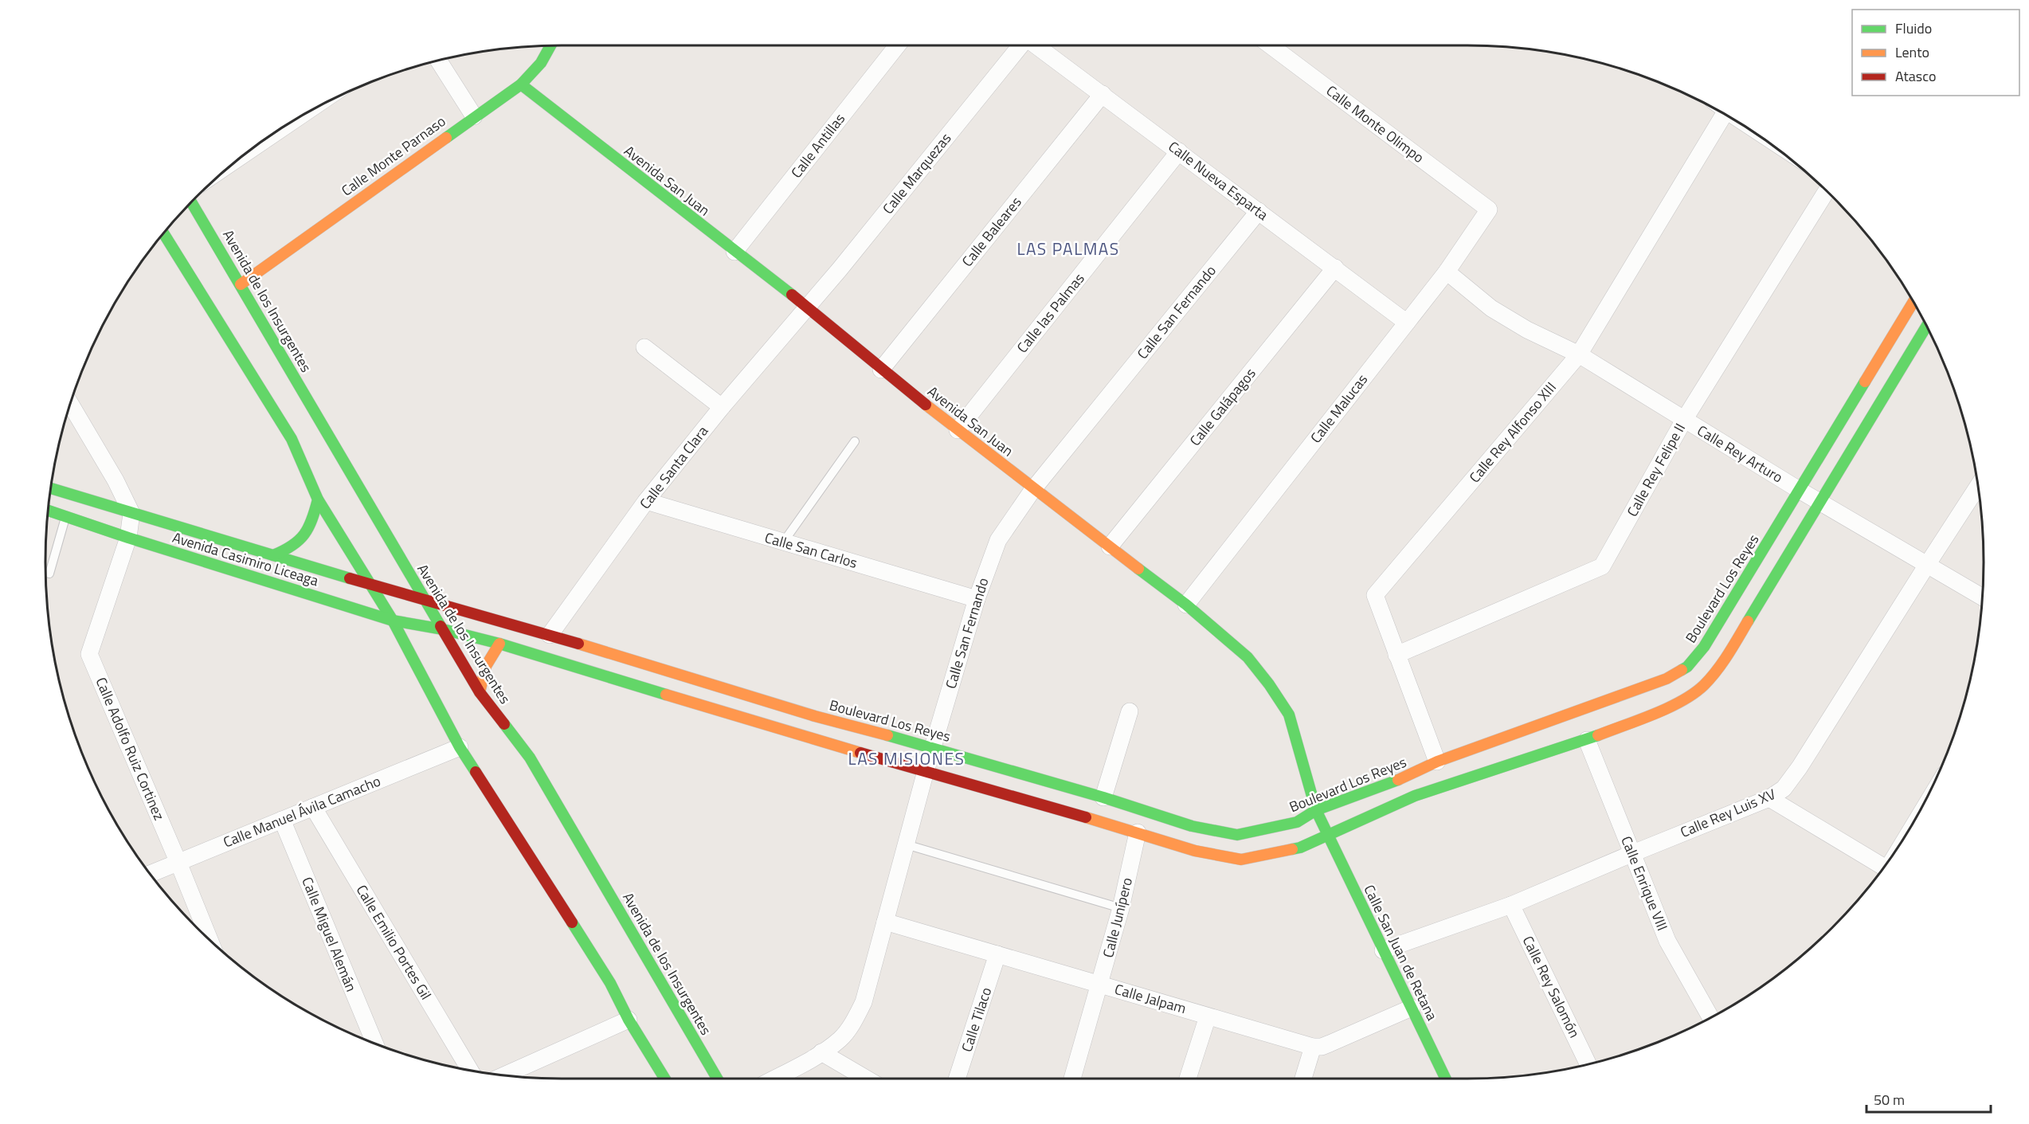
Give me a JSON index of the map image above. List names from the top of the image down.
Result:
{
  "streets": {
    "main road": [
      "Calle Monte Parnaso",
      "Avenida San Juan",
      "Avenida de los Insurgentes",
      "Avenida Casimiro Liceaga",
      "Boulevard Los Reyes",
      "Calle San Juan de Retana"
    ],
    "street": [
      "Calle Monte Olimpo",
      "Calle Antillas",
      "Calle Marquezas",
      "Calle Nueva Esparta",
      "Calle Baleares",
      "Calle San Fernando",
      "Calle las Palmas",
      "Calle Galápagos",
      "Calle Malucas",
      "Calle Rey Alfonso XIII",
      "Calle Rey Arturo",
      "Calle Santa Clara",
      "Calle Rey Felipe II",
      "Calle San Carlos",
      "Calle Adolfo Ruiz Cortinez",
      "Calle Manuel Ávila Camacho",
      "Calle Rey Luis XV",
      "Calle Enrique VIII",
      "Calle Junípero",
      "Calle Miguel Alemán",
      "Calle Emilio Portes Gil",
      "Calle Rey Salomón",
      "Calle Jalpam",
      "Calle Tilaco"
    ]
  },
  "crossings": [
    ["Calle Monte Olimpo", "Calle Malucas"],
    ["Calle Antillas", "Avenida San Juan"],
    ["Calle Monte Parnaso", "Avenida San Juan"],
    ["Calle Monte Parnaso", "Avenida de los Insurgentes"],
    ["Calle Marquezas", "Avenida San Juan"],
    ["Calle Marquezas", "Calle Santa Clara"],
    ["Avenida San Juan", "Calle Baleares"],
    ["Avenida San Juan", "Calle San Fernando"],
    ["Avenida San Juan", "Calle las Palmas"],
    ["Avenida San Juan", "Calle Galápagos"],
    ["Avenida San Juan", "Calle Malucas"],
    ["Avenida San Juan", "Calle Santa Clara"],
    ["Avenida San Juan", "Boulevard Los Reyes"],
    ["Avenida San Juan", "Calle San Juan de Retana"],
    ["Calle Nueva Esparta", "Calle Baleares"],
    ["Calle Nueva Esparta", "Calle San Fernando"],
    ["Calle Nueva Esparta", "Calle las Palmas"],
    ["Calle Nueva Esparta", "Calle Galápagos"],
    ["Calle Nueva Esparta", "Calle Malucas"],
    ["Avenida de los Insurgentes", "Avenida Casimiro Liceaga"],
    ["Avenida de los Insurgentes", "Boulevard Los Reyes"],
    ["Calle San Fernando", "Calle San Carlos"],
    ["Calle San Fernando", "Boulevard Los Reyes"],
    ["Calle San Fernando", "Calle Jalpam"],
    ["Calle Malucas", "Calle Rey Arturo"],
    ["Calle Rey Alfonso XIII", "Calle Rey Arturo"],
    ["Calle Rey Alfonso XIII", "Calle Rey Felipe II"],
    ["Calle Rey Alfonso XIII", "Boulevard Los Reyes"],
    ["Calle Rey Arturo", "Calle Rey Felipe II"],
    ["Calle Rey Arturo", "Boulevard Los Reyes"],
    ["Calle Rey Arturo", "Calle Rey Luis XV"],
    ["Calle Santa Clara", "Calle San Carlos"],
    ["Calle Santa Clara", "Boulevard Los Reyes"],
    ["Avenida Casimiro Liceaga", "Boulevard Los Reyes"],
    ["Avenida Casimiro Liceaga", "Calle Adolfo Ruiz Cortinez"],
    ["Boulevard Los Reyes", "Calle Enrique VIII"],
    ["Boulevard Los Reyes", "Calle Junípero"],
    ["Boulevard Los Reyes", "Calle San Juan de Retana"],
    ["Calle Adolfo Ruiz Cortinez", "Calle Manuel Ávila Camacho"],
    ["Calle Manuel Ávila Camacho", "Calle Miguel Alemán"],
    ["Calle Manuel Ávila Camacho", "Calle Emilio Portes Gil"],
    ["Calle Rey Luis XV", "Calle Enrique VIII"],
    ["Calle Rey Luis XV", "Calle San Juan de Retana"],
    ["Calle Rey Luis XV", "Calle Rey Salomón"],
    ["Calle Junípero", "Calle Jalpam"],
    ["Calle Jalpam", "Calle Tilaco"]
  ],
  "districts": ["LAS PALMAS", "LAS MISIONES"],
  "legend": ["Fluido", "Lento", "Atasco"],
  "scale_bar": "50 m"
}
